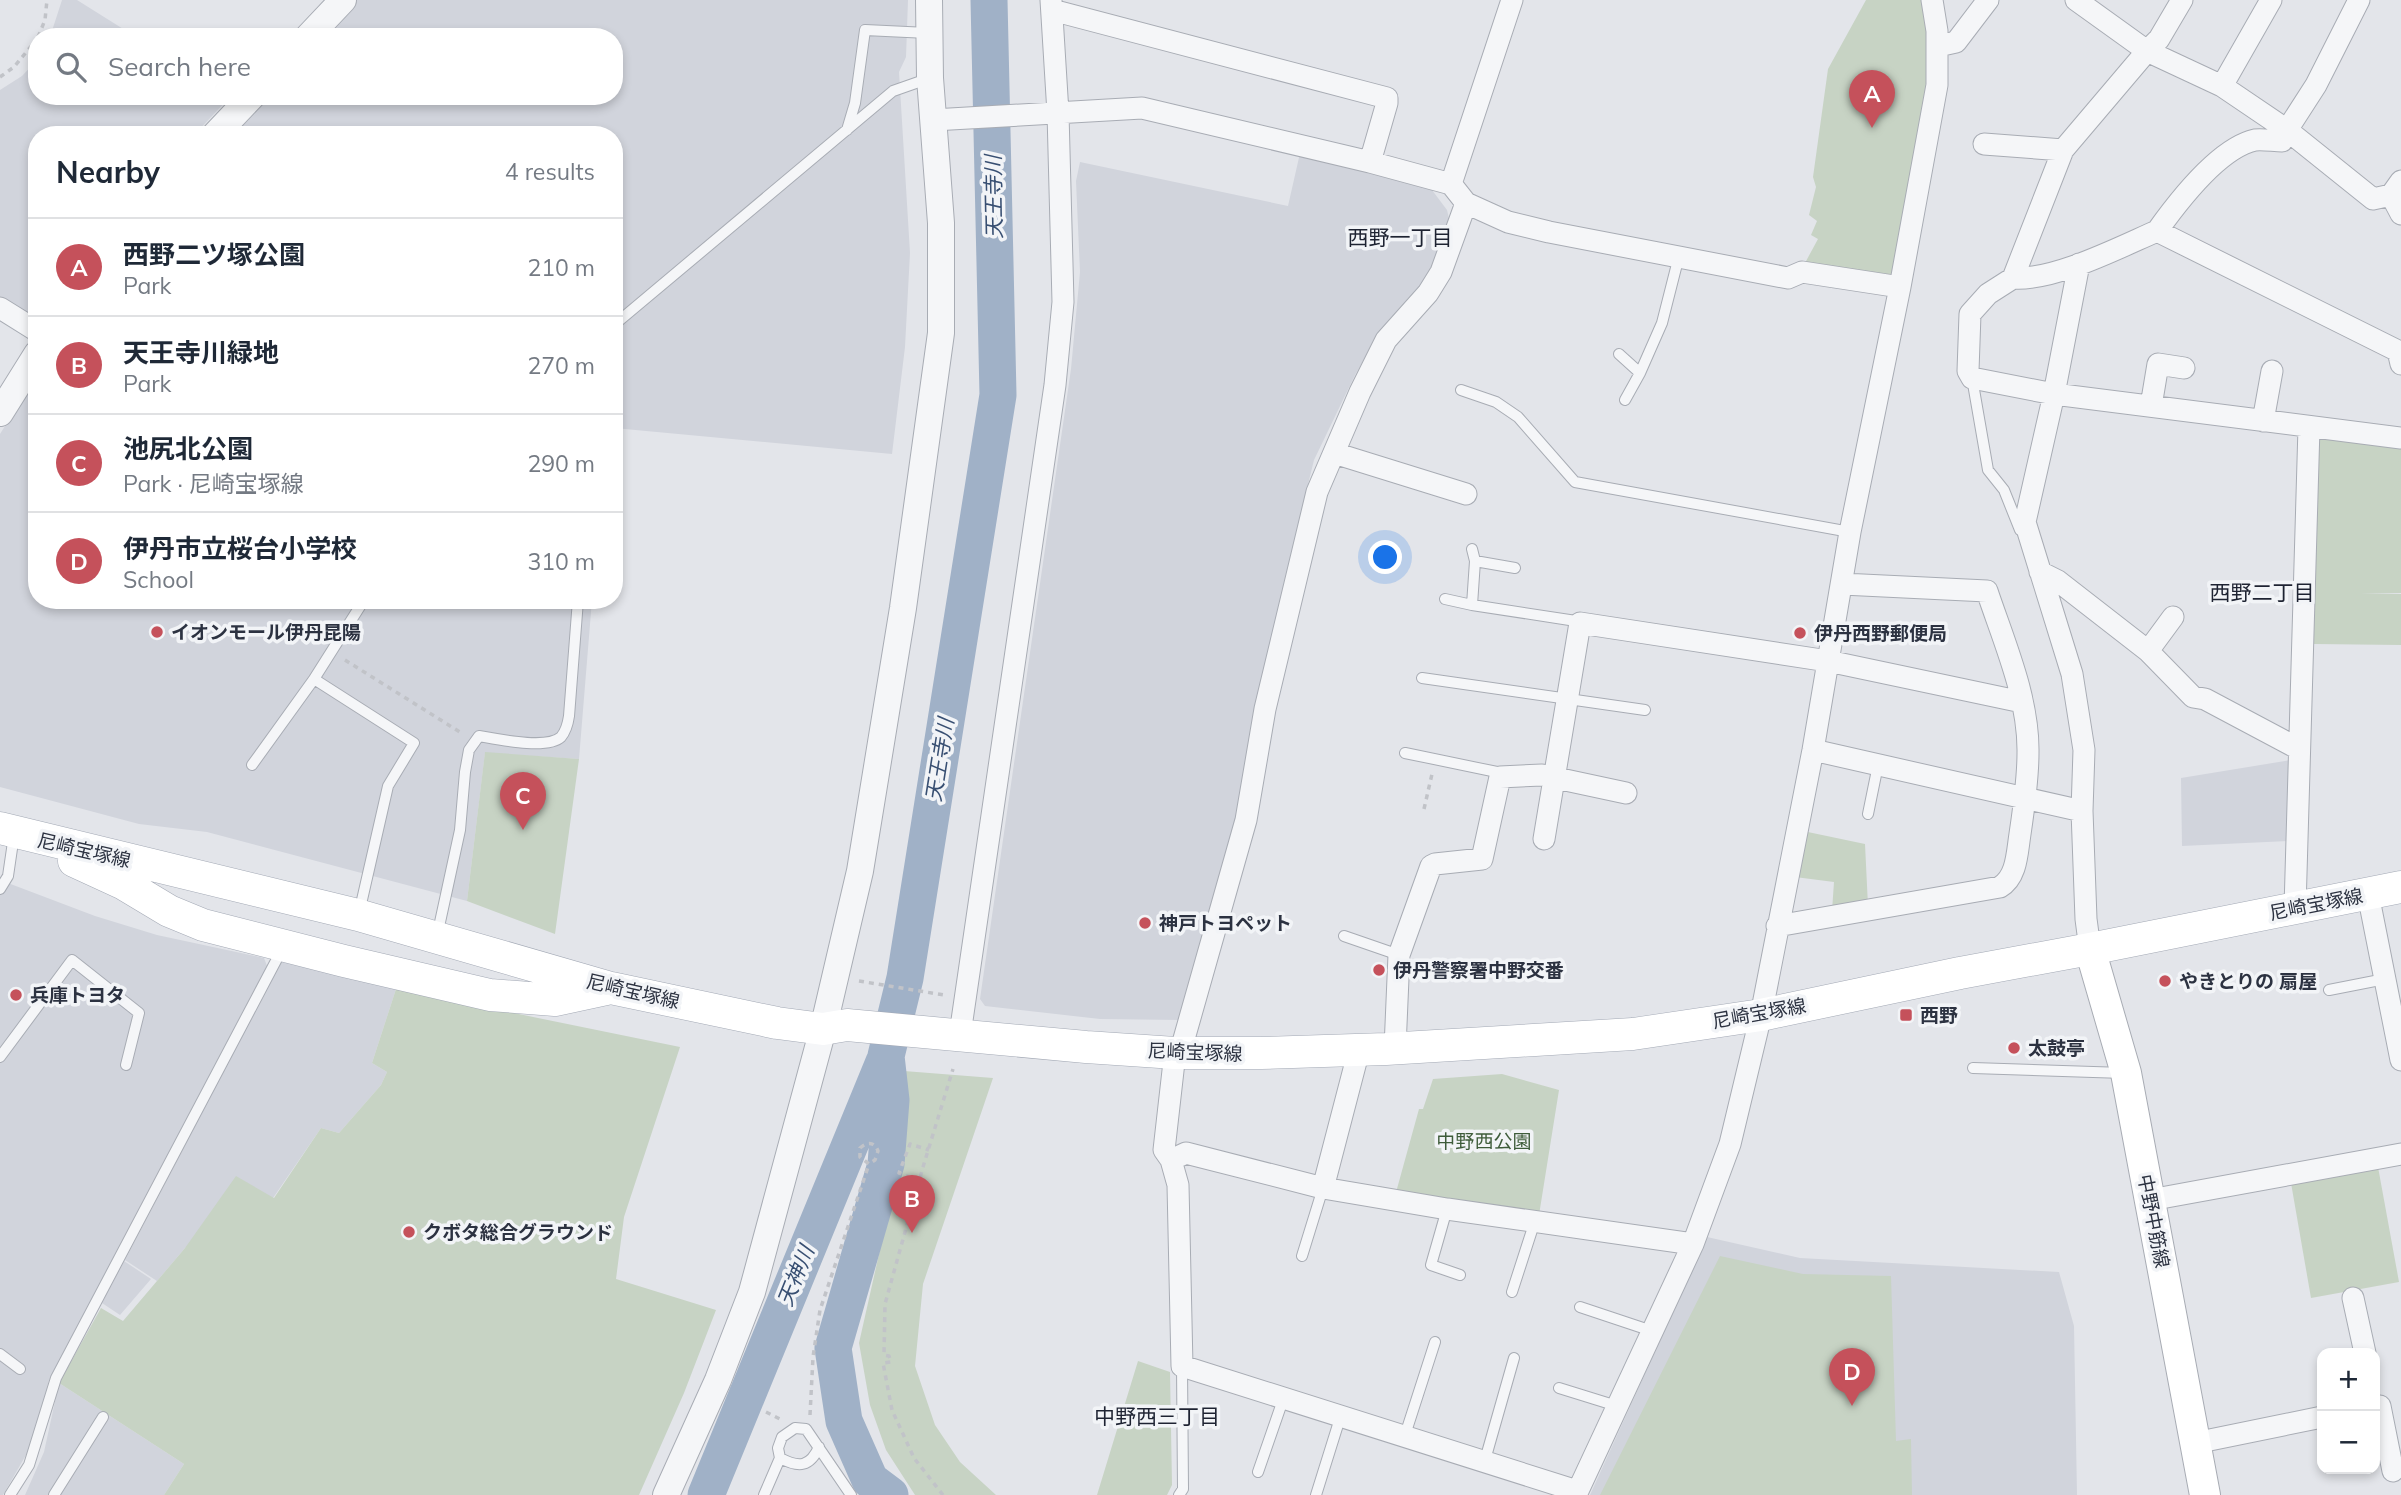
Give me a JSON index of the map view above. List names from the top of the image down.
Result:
{
  "streets": {
    "main road": ["尼崎宝塚線", "中野中筋線"]
  },
  "crossings": [
    ["尼崎宝塚線", "中野中筋線"]
  ],
  "districts": ["西野一丁目", "西野二丁目", "中野西三丁目"],
  "water": ["天王寺川", "天神川"],
  "parks": ["中野西公園"],
  "places": {
    "other": [
      "イオンモール伊丹昆陽",
      "伊丹西野郵便局",
      "神戸トヨペット",
      "伊丹警察署中野交番",
      "やきとりの 扇屋",
      "兵庫トヨタ",
      "太鼓亭",
      "クボタ総合グラウンド"
    ],
    "transit": ["西野"]
  },
  "page": {
    "search": "Search here",
    "pins": [
      "A",
      "C",
      "B",
      "D"
    ],
    "heading": ["Nearby", "4 results"],
    "list": [
      {
        "mark": "A",
        "name": "西野二ツ塚公園",
        "note": "Park",
        "value": "210 m"
      },
      {
        "mark": "B",
        "name": "天王寺川緑地",
        "note": "Park",
        "value": "270 m"
      },
      {
        "mark": "C",
        "name": "池尻北公園",
        "note": "Park · 尼崎宝塚線",
        "value": "290 m"
      },
      {
        "mark": "D",
        "name": "伊丹市立桜台小学校",
        "note": "School",
        "value": "310 m"
      }
    ],
    "map_buttons": ["+", "−"]
  }
}
